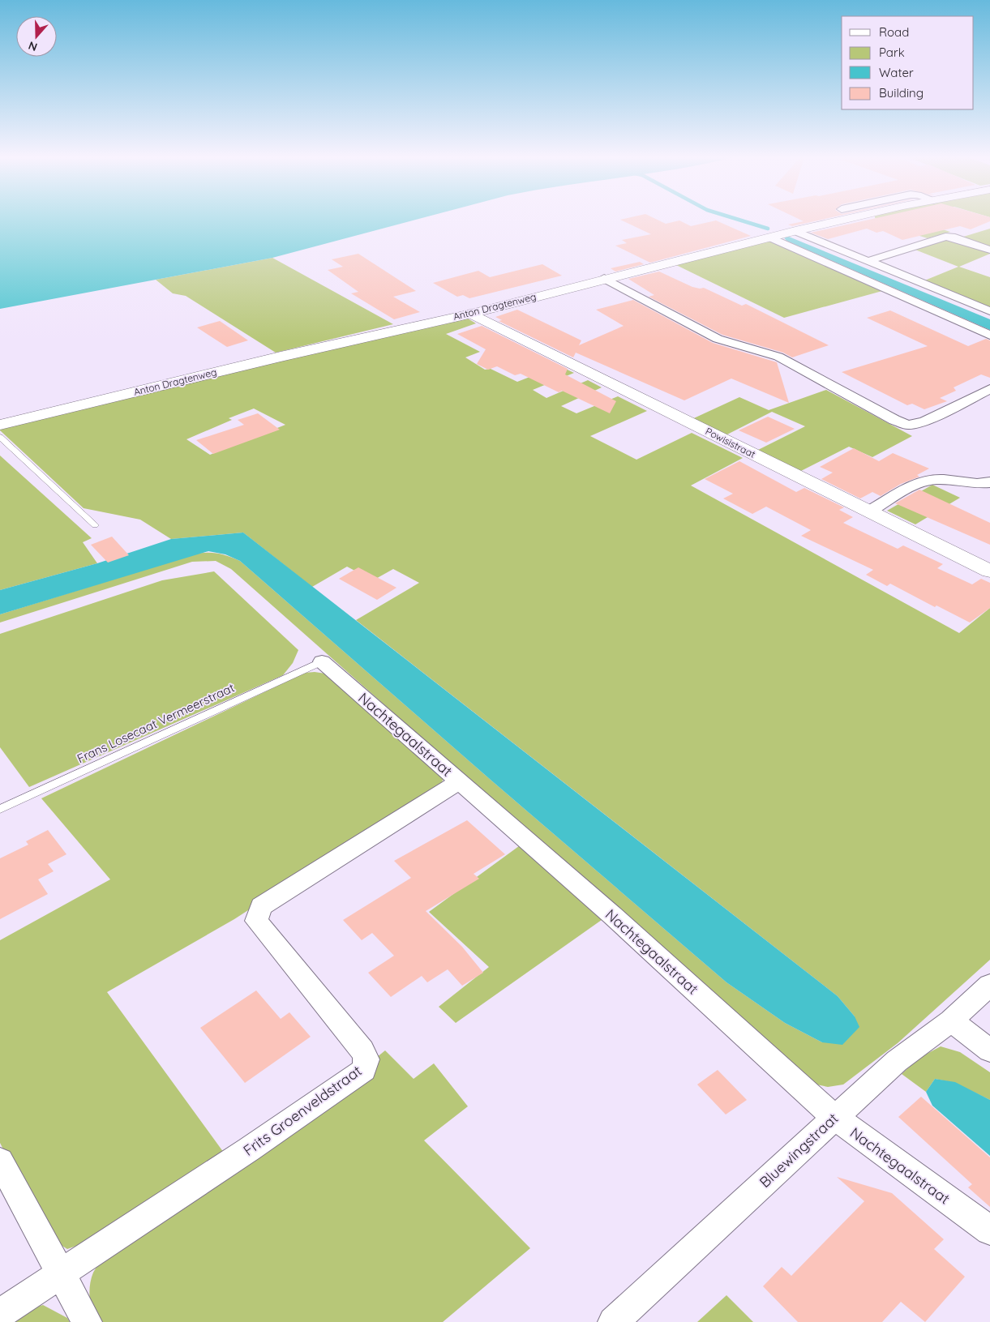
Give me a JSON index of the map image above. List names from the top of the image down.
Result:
{
  "streets": {
    "main road": ["Anton Dragtenweg", "Powisistraat"],
    "street": ["Nachtegaalstraat", "Frits Groenveldstraat", "Bluewingstraat"],
    "lane": ["Frans Losecaat Vermeerstraat"]
  },
  "crossings": [
    ["Anton Dragtenweg", "Powisistraat"],
    ["Frans Losecaat Vermeerstraat", "Nachtegaalstraat"],
    ["Nachtegaalstraat", "Frits Groenveldstraat"],
    ["Nachtegaalstraat", "Bluewingstraat"]
  ],
  "legend": [
    "Road",
    "Park",
    "Water",
    "Building"
  ],
  "north": "bottom"
}
